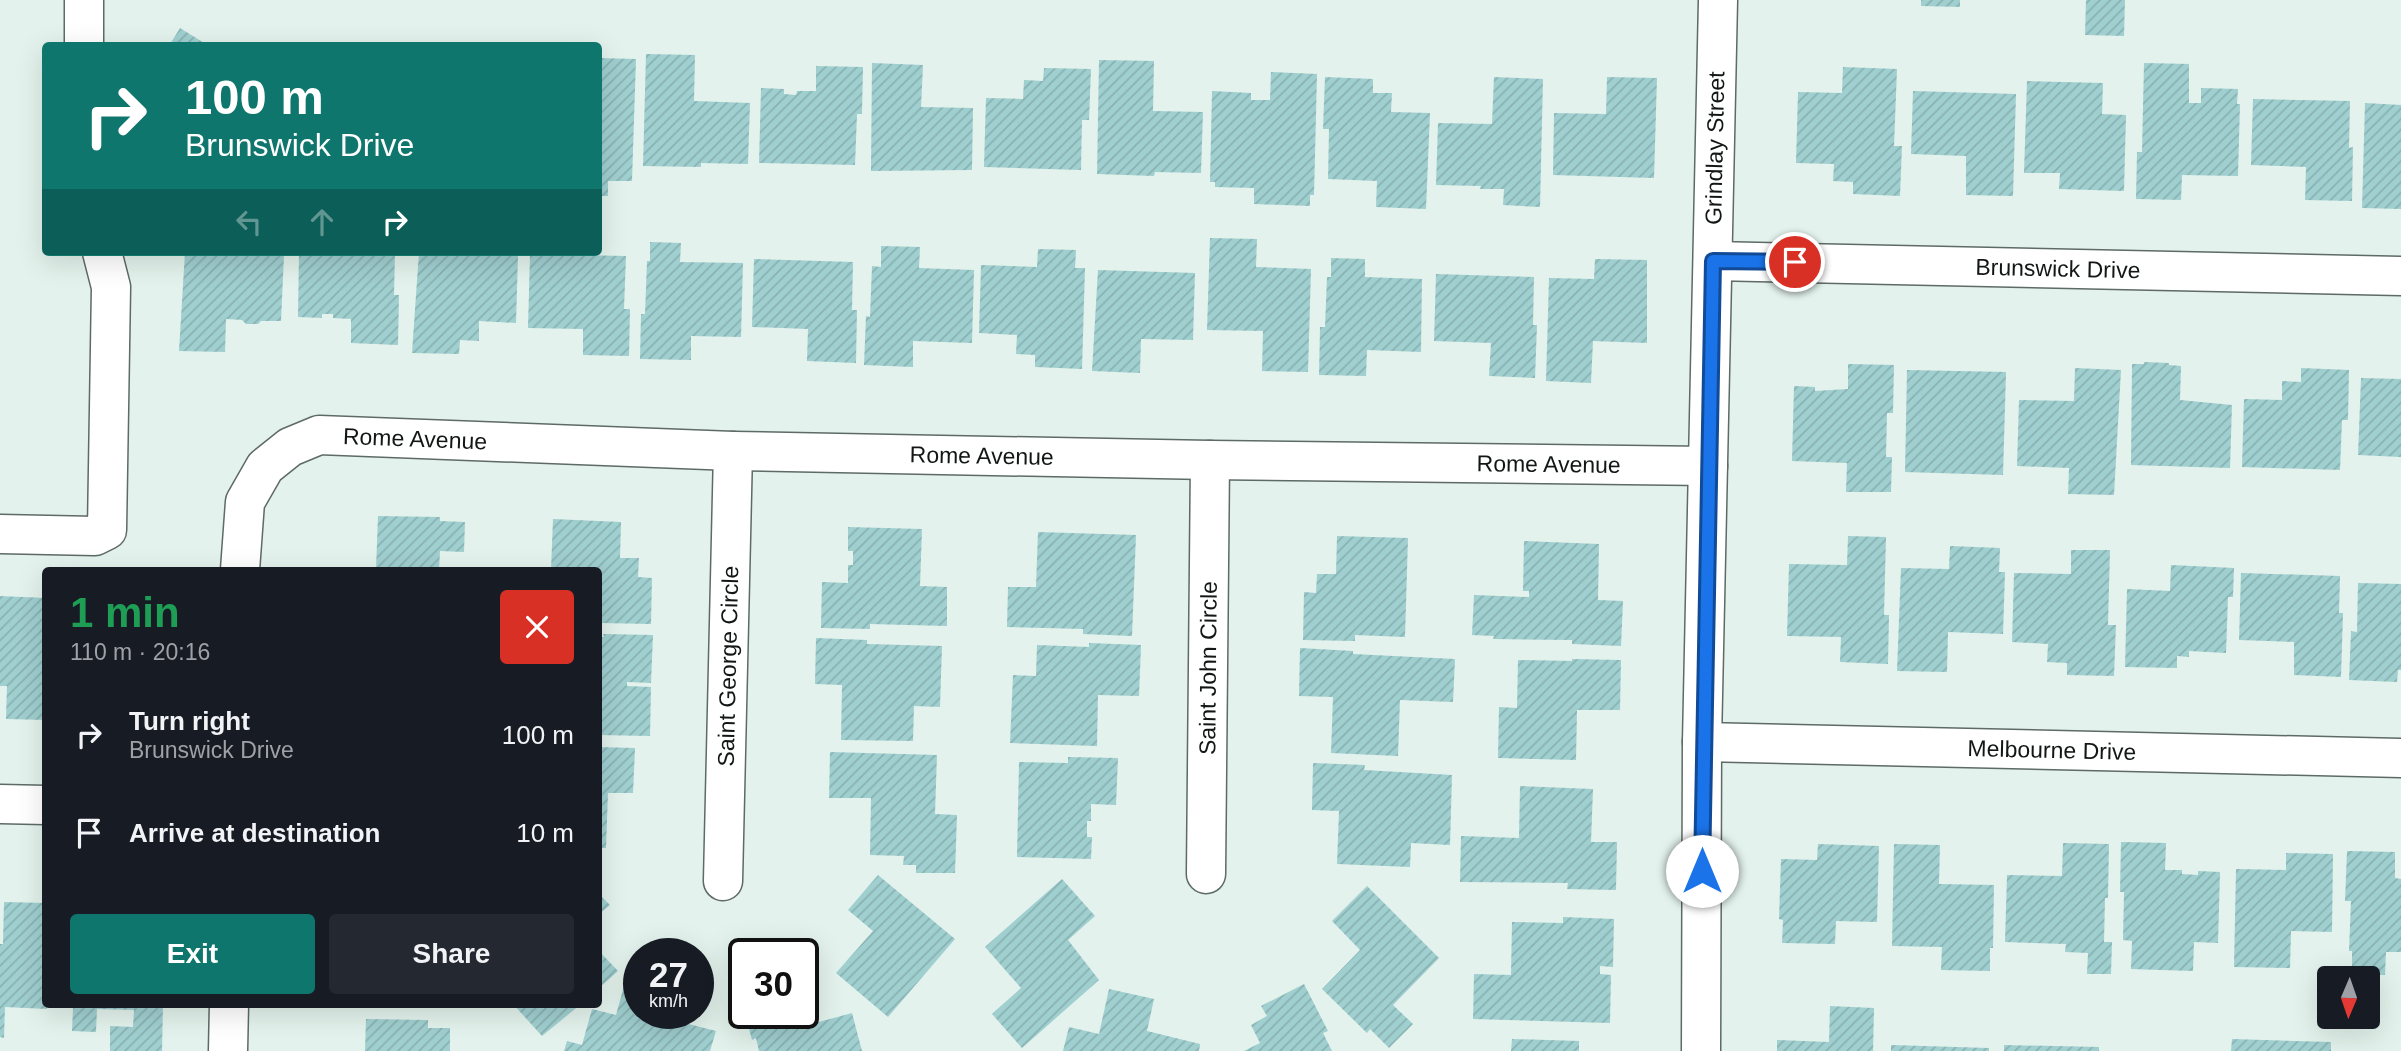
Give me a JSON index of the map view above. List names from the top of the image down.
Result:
{
  "streets": {
    "street": [
      "Grindlay Street",
      "Brunswick Drive",
      "Rome Avenue",
      "Saint George Circle",
      "Saint John Circle",
      "Melbourne Drive"
    ]
  },
  "crossings": [
    ["Grindlay Street", "Brunswick Drive"],
    ["Grindlay Street", "Rome Avenue"],
    ["Grindlay Street", "Melbourne Drive"],
    ["Rome Avenue", "Saint George Circle"],
    ["Rome Avenue", "Saint John Circle"]
  ],
  "north": "bottom",
  "page": {
    "turn": ["100 m", "Brunswick Drive"],
    "heading": ["1 min", "110 m · 20:16"],
    "list": [
      {
        "name": "Turn right",
        "note": "Brunswick Drive",
        "value": "100 m"
      },
      {
        "name": "Arrive at destination",
        "value": "10 m"
      }
    ],
    "buttons": ["Exit", "Share"],
    "speed": "27 km/h",
    "limit": "30"
  }
}
